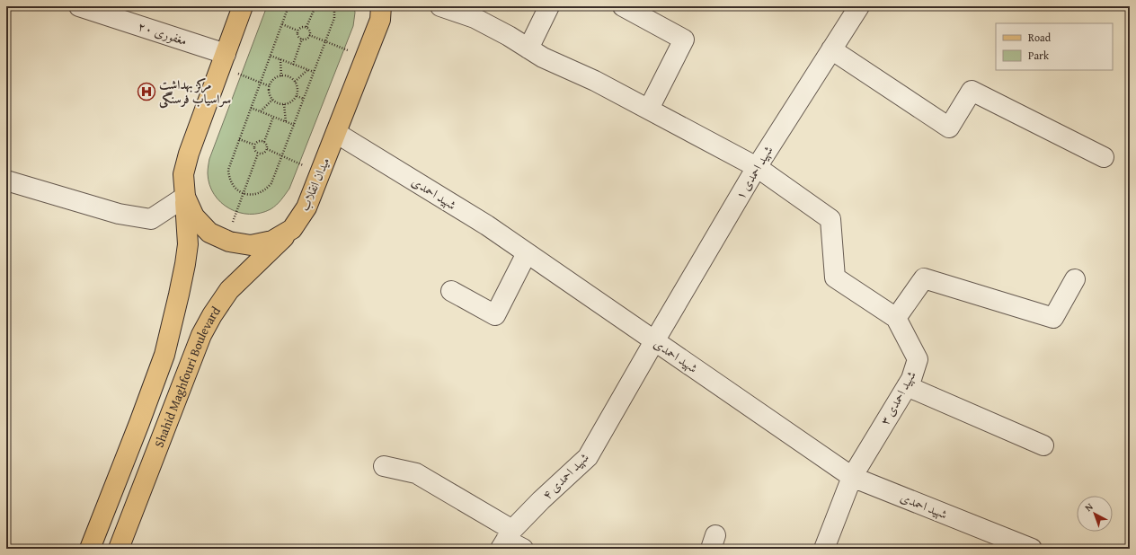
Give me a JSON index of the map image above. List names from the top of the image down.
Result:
{
  "streets": {
    "main road": ["میدان انقلاب", "Shahid Maghfouri Boulevard"],
    "street": [
      "مغفوری ۲۰",
      "شهید احمدی ۱",
      "شهید احمدی",
      "شهید احمدی ۳",
      "شهید احمدی ۴"
    ]
  },
  "crossings": [
    ["مغفوری ۲۰", "میدان انقلاب"],
    ["شهید احمدی ۱", "شهید احمدی"],
    ["شهید احمدی ۱", "شهید احمدی ۴"],
    ["میدان انقلاب", "شهید احمدی"],
    ["میدان انقلاب", "Shahid Maghfouri Boulevard"],
    ["شهید احمدی", "شهید احمدی ۳"],
    ["شهید احمدی", "شهید احمدی ۴"]
  ],
  "places": {
    "hospital": ["مرکز بهداشت سراسیاب فرسنگی"]
  },
  "legend": ["Road", "Park"],
  "north": "top left"
}
